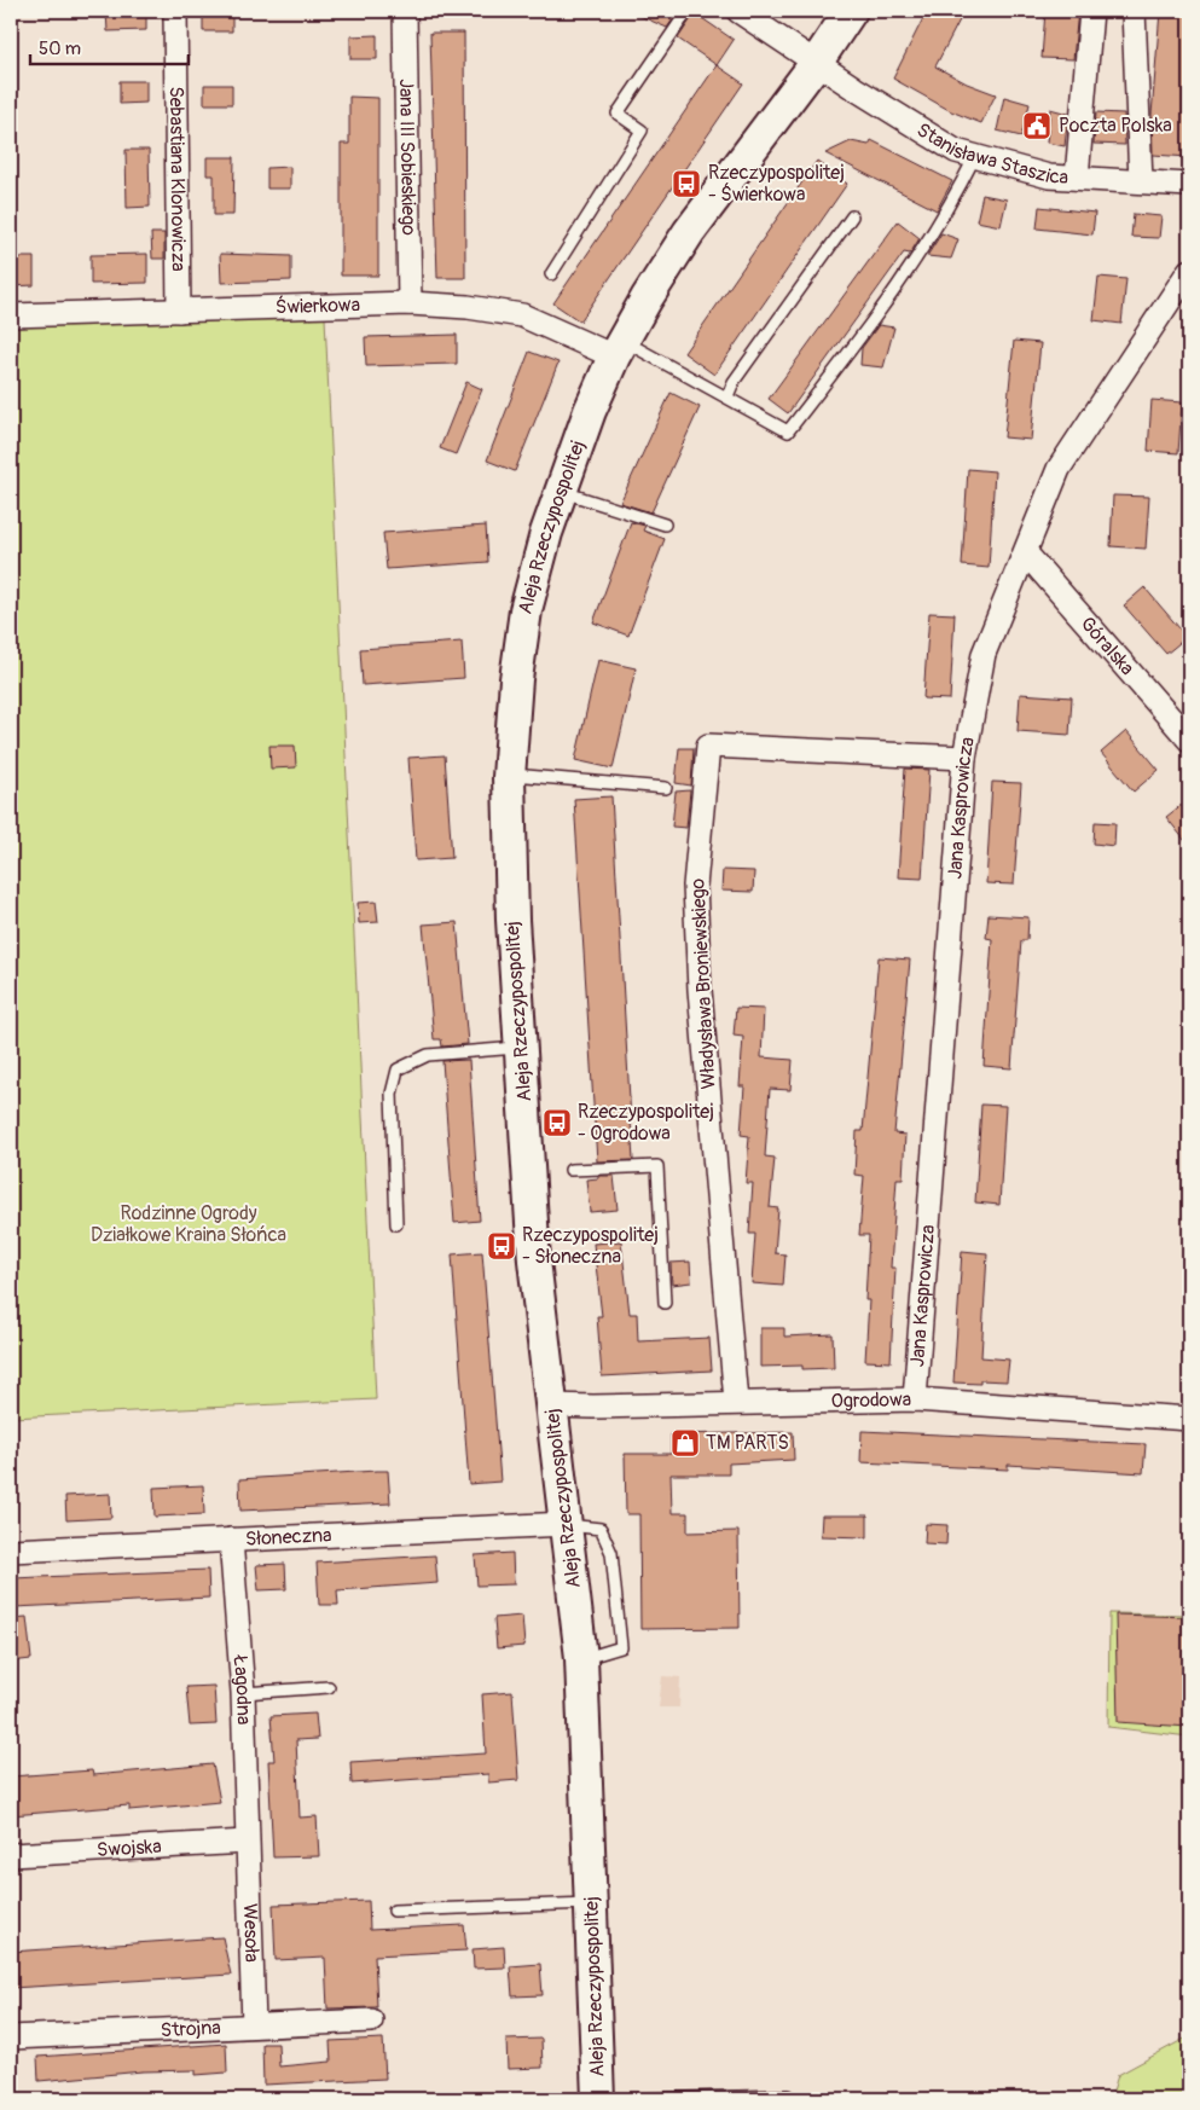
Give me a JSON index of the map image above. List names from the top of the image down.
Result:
{
  "streets": {
    "street": [
      "Stanisława Staszica",
      "Jana III Sobieskiego",
      "Sebastiana Klonowicza",
      "Świerkowa",
      "Aleja Rzeczypospolitej",
      "Góralska",
      "Jana Kasprowicza",
      "Władysława Broniewskiego",
      "Ogrodowa",
      "Słoneczna",
      "Łagodna",
      "Swojska",
      "Wesoła",
      "Strojna"
    ]
  },
  "crossings": [
    ["Stanisława Staszica", "Aleja Rzeczypospolitej"],
    ["Jana III Sobieskiego", "Świerkowa"],
    ["Sebastiana Klonowicza", "Świerkowa"],
    ["Świerkowa", "Aleja Rzeczypospolitej"],
    ["Aleja Rzeczypospolitej", "Ogrodowa"],
    ["Aleja Rzeczypospolitej", "Słoneczna"],
    ["Góralska", "Jana Kasprowicza"],
    ["Jana Kasprowicza", "Władysława Broniewskiego"],
    ["Jana Kasprowicza", "Ogrodowa"],
    ["Władysława Broniewskiego", "Ogrodowa"],
    ["Słoneczna", "Łagodna"],
    ["Łagodna", "Swojska"],
    ["Łagodna", "Wesoła"],
    ["Swojska", "Wesoła"],
    ["Wesoła", "Strojna"]
  ],
  "parks": ["Rodzinne Ogrody Działkowe Kraina Słońca"],
  "places": {
    "public building": ["Poczta Polska"],
    "bus stop": ["Rzeczypospolitej - Świerkowa", "Rzeczypospolitej - Ogrodowa", "Rzeczypospolitej - Słoneczna"],
    "shop": ["TM PARTS"]
  },
  "scale_bar": "50 m"
}
